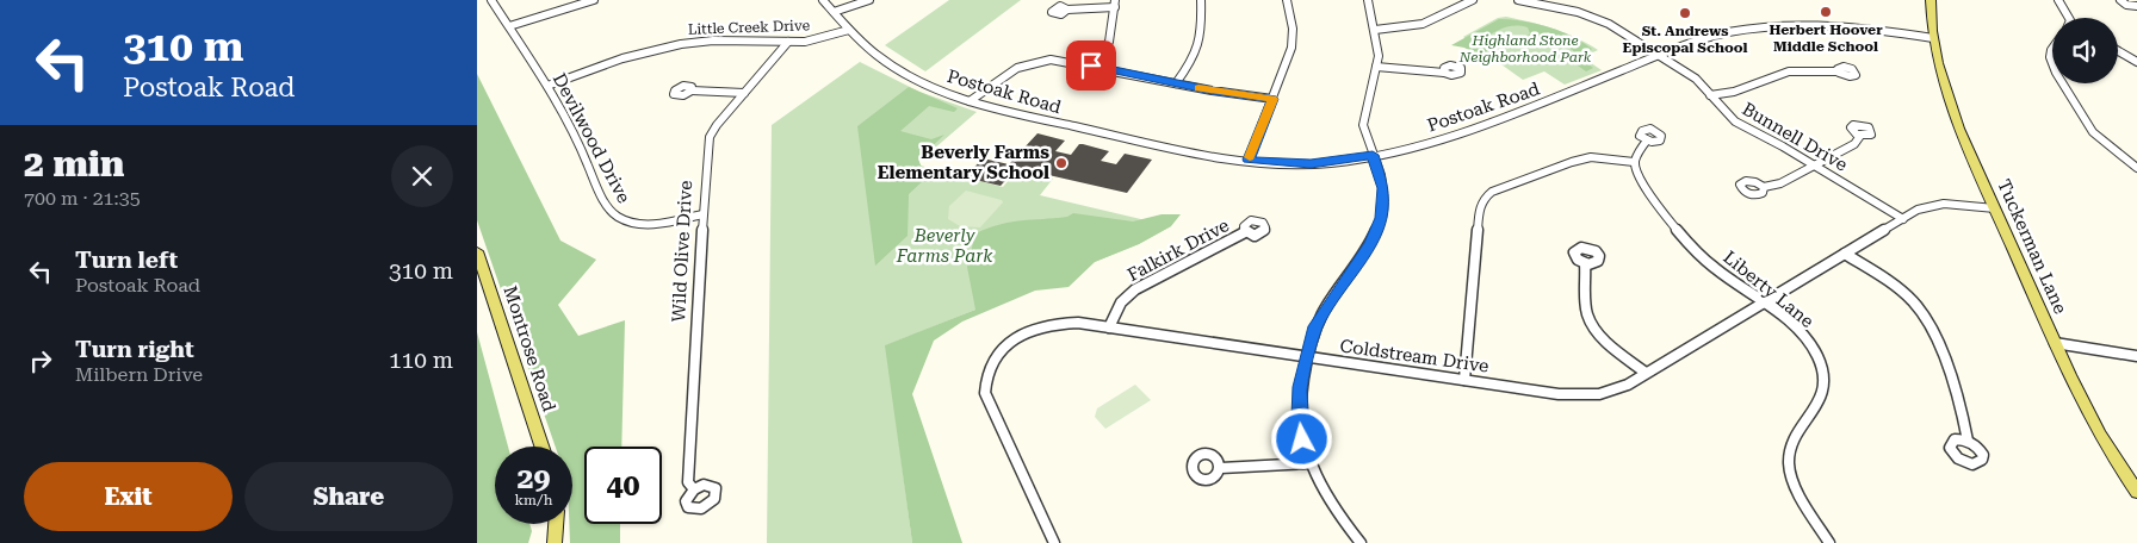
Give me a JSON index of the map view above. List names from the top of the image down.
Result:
{
  "streets": {
    "main road": ["Tuckerman Lane", "Montrose Road"],
    "street": [
      "Little Creek Drive",
      "Postoak Road",
      "Bunnell Drive",
      "Devilwood Drive",
      "Falkirk Drive",
      "Wild Olive Drive",
      "Liberty Lane",
      "Coldstream Drive"
    ]
  },
  "crossings": [
    ["Little Creek Drive", "Postoak Road"],
    ["Little Creek Drive", "Devilwood Drive"],
    ["Little Creek Drive", "Wild Olive Drive"],
    ["Postoak Road", "Bunnell Drive"],
    ["Postoak Road", "Tuckerman Lane"],
    ["Bunnell Drive", "Coldstream Drive"],
    ["Devilwood Drive", "Wild Olive Drive"],
    ["Tuckerman Lane", "Coldstream Drive"],
    ["Falkirk Drive", "Coldstream Drive"],
    ["Liberty Lane", "Coldstream Drive"]
  ],
  "parks": ["Highland Stone Neighborhood Park", "Beverly Farms Park"],
  "places": ["Herbert Hoover Middle School", "St. Andrews Episcopal School", "Beverly Farms Elementary School"],
  "page": {
    "turn": ["310 m", "Postoak Road"],
    "heading": ["2 min", "700 m · 21:35"],
    "list": [
      {
        "name": "Turn left",
        "note": "Postoak Road",
        "value": "310 m"
      },
      {
        "name": "Turn right",
        "note": "Milbern Drive",
        "value": "110 m"
      }
    ],
    "speed": "29 km/h",
    "limit": "40",
    "buttons": ["Exit", "Share"]
  }
}
